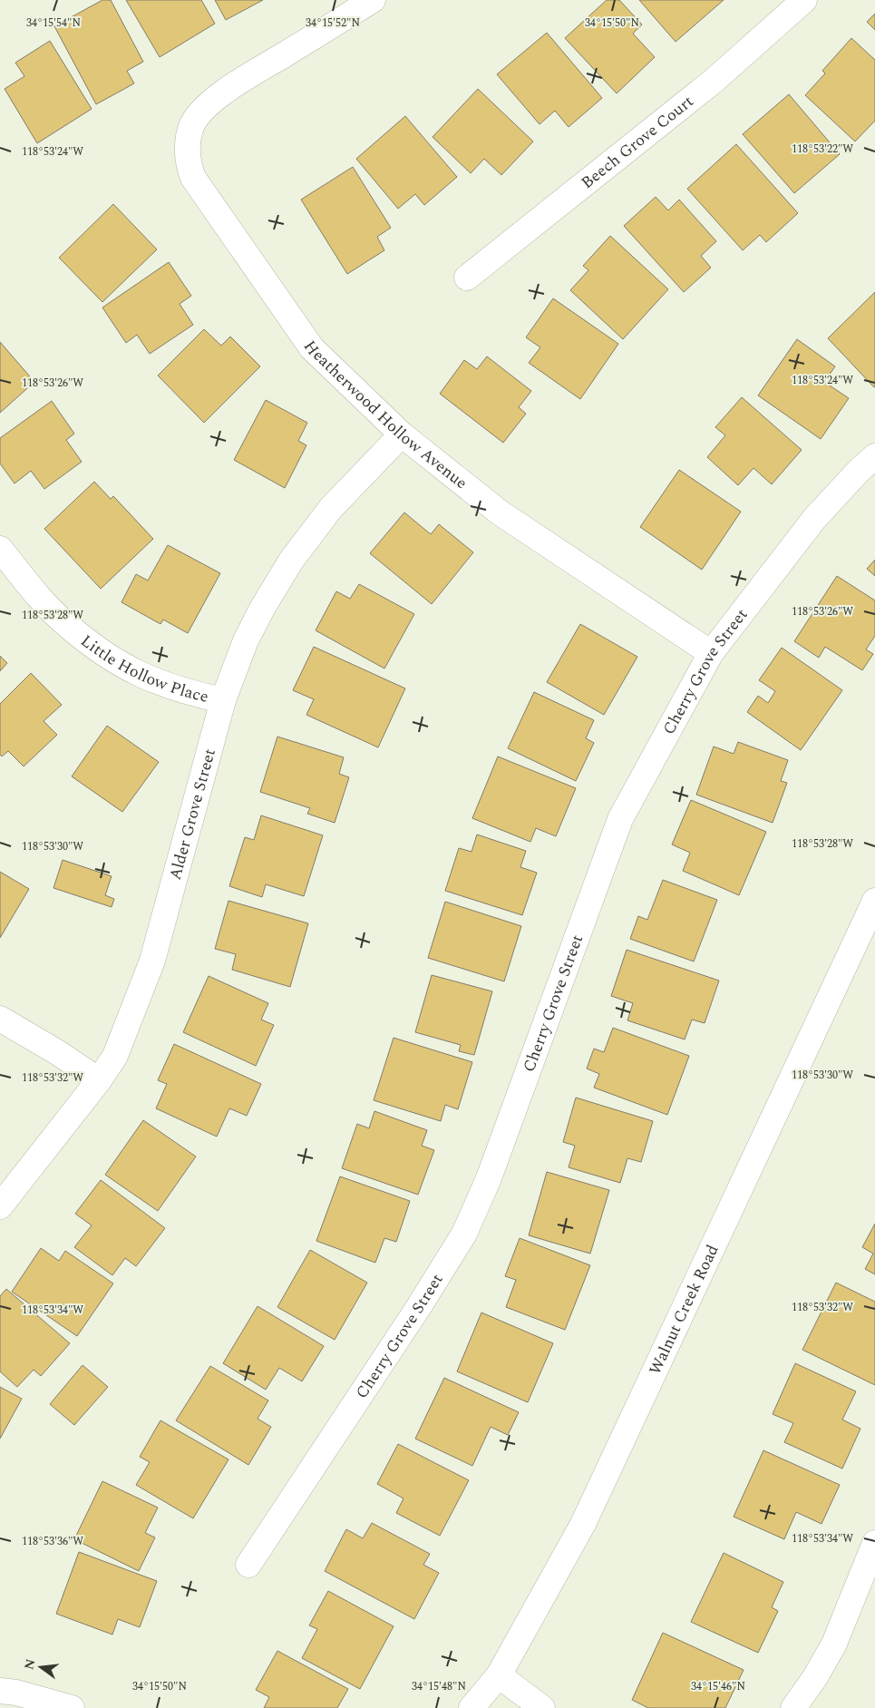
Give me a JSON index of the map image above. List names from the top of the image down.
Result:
{
  "streets": {
    "street": [
      "Beech Grove Court",
      "Heatherwood Hollow Avenue",
      "Little Hollow Place",
      "Cherry Grove Street",
      "Alder Grove Street",
      "Walnut Creek Road"
    ]
  },
  "crossings": [
    ["Heatherwood Hollow Avenue", "Cherry Grove Street"],
    ["Heatherwood Hollow Avenue", "Alder Grove Street"],
    ["Little Hollow Place", "Alder Grove Street"]
  ],
  "north": "left",
  "coordinates": [
    "34°15'54\"N",
    "34°15'52\"N",
    "34°15'50\"N",
    "118°53'22\"W",
    "118°53'24\"W",
    "118°53'26\"W",
    "118°53'28\"W",
    "118°53'30\"W",
    "118°53'32\"W",
    "118°53'34\"W",
    "118°53'36\"W",
    "34°15'48\"N",
    "34°15'46\"N"
  ]
}
